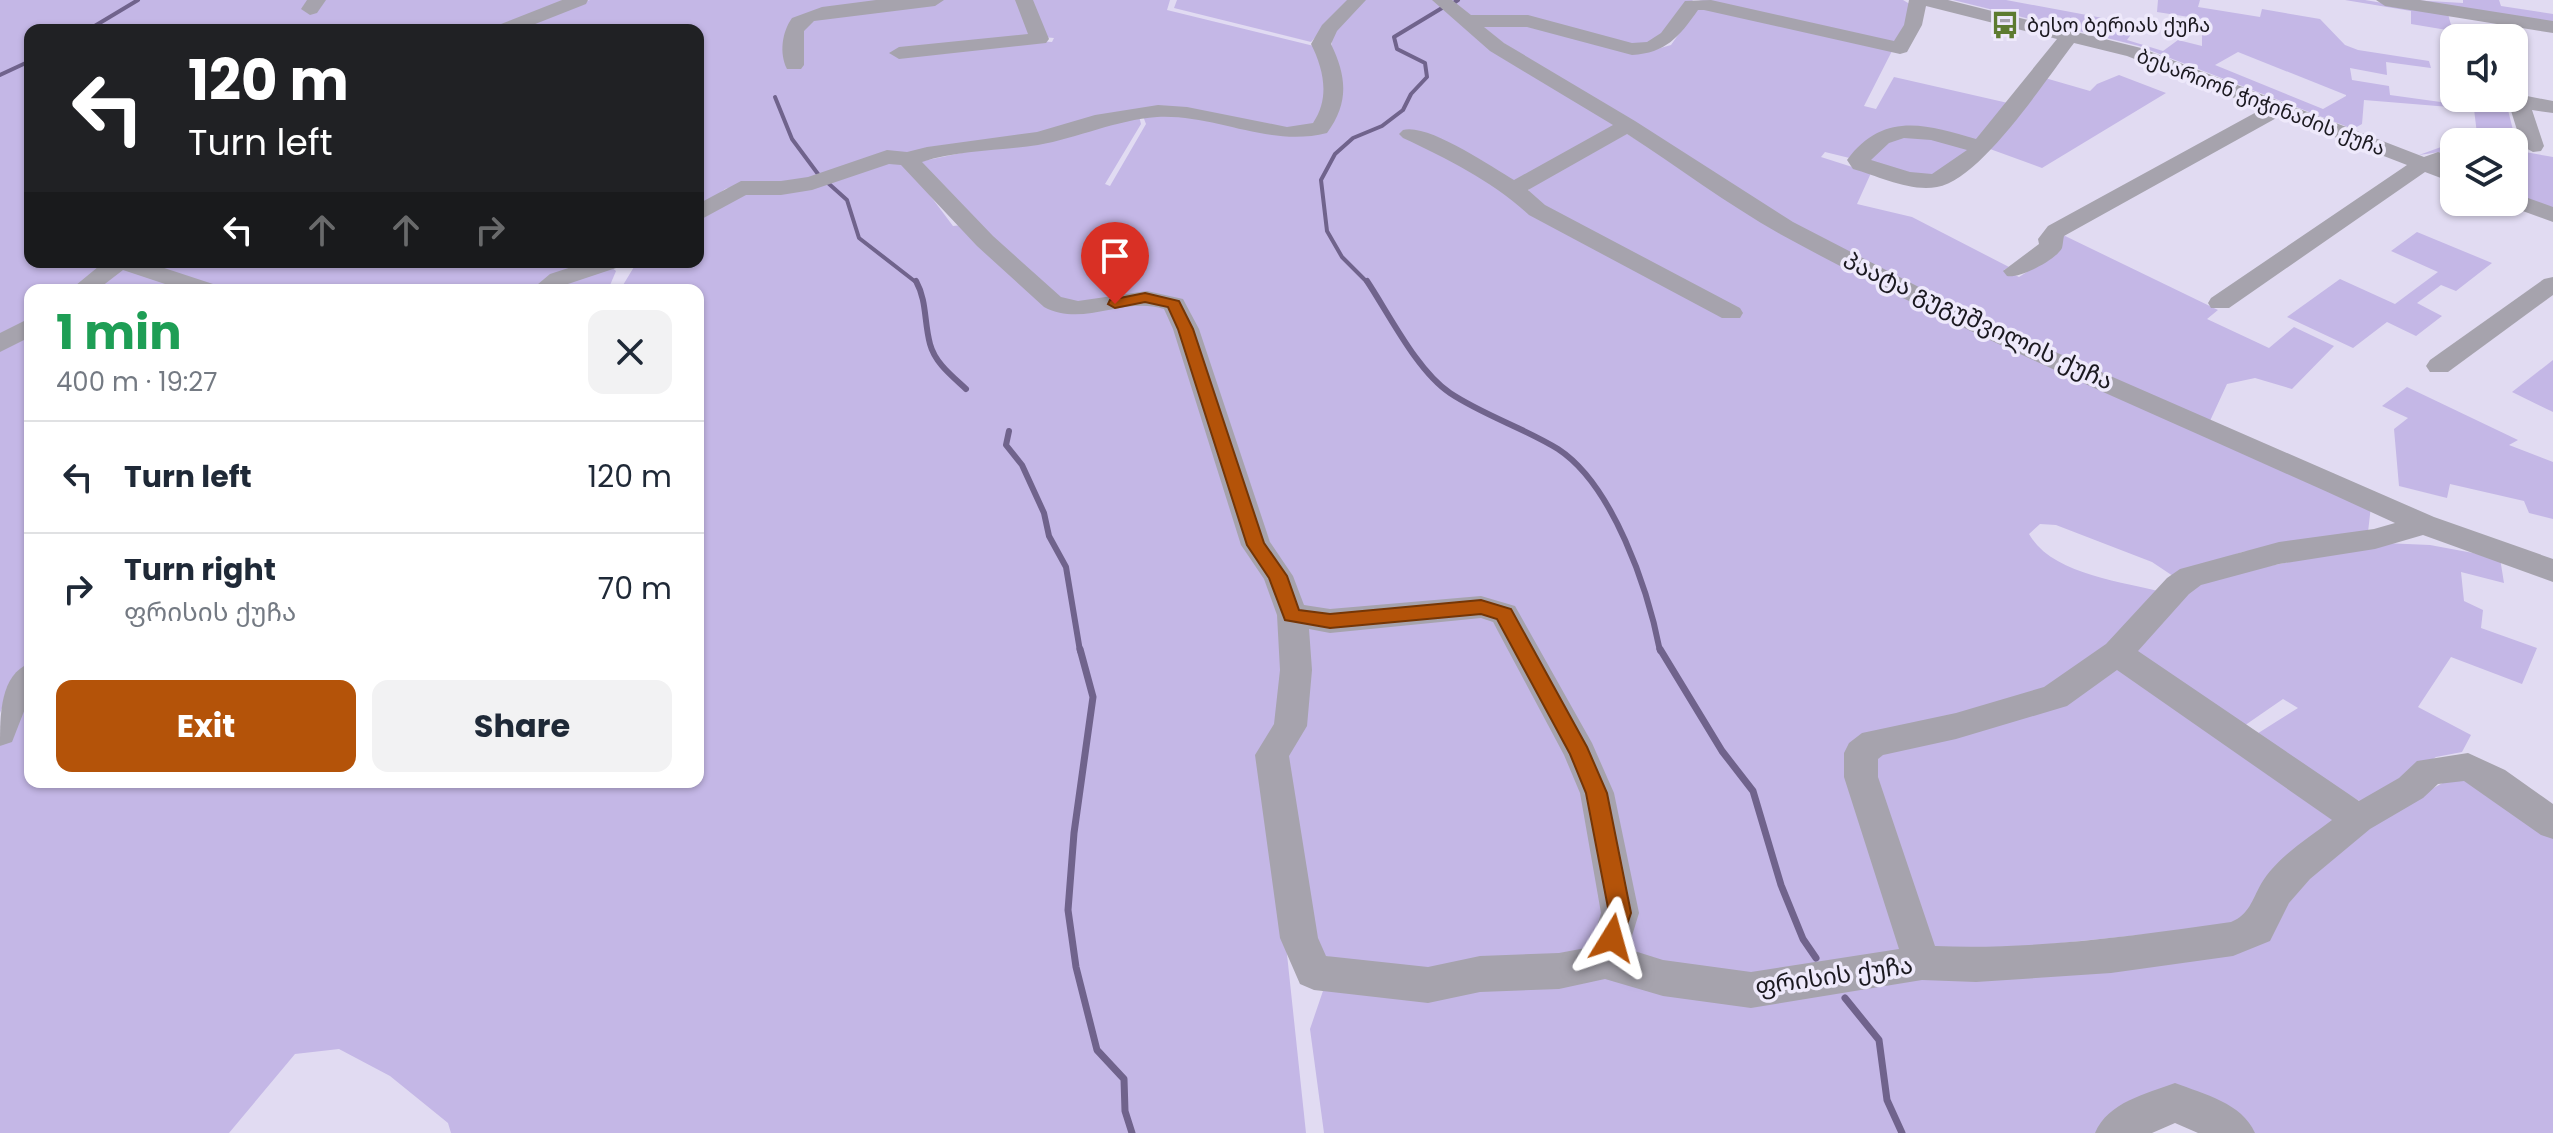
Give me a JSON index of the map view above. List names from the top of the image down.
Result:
{
  "streets": {
    "street": ["ბესარიონ ჭიჭინაძის ქუჩა", "პაატა გუგუშვილის ქუჩა", "ფრისის ქუჩა"]
  },
  "places": {
    "bus stop": ["ბესო ბერიას ქუჩა"]
  },
  "page": {
    "turn": ["120 m", "Turn left"],
    "heading": ["1 min", "400 m · 19:27"],
    "list": [
      {
        "name": "Turn left",
        "value": "120 m"
      },
      {
        "name": "Turn right",
        "note": "ფრისის ქუჩა",
        "value": "70 m"
      }
    ],
    "buttons": ["Exit", "Share"]
  }
}
